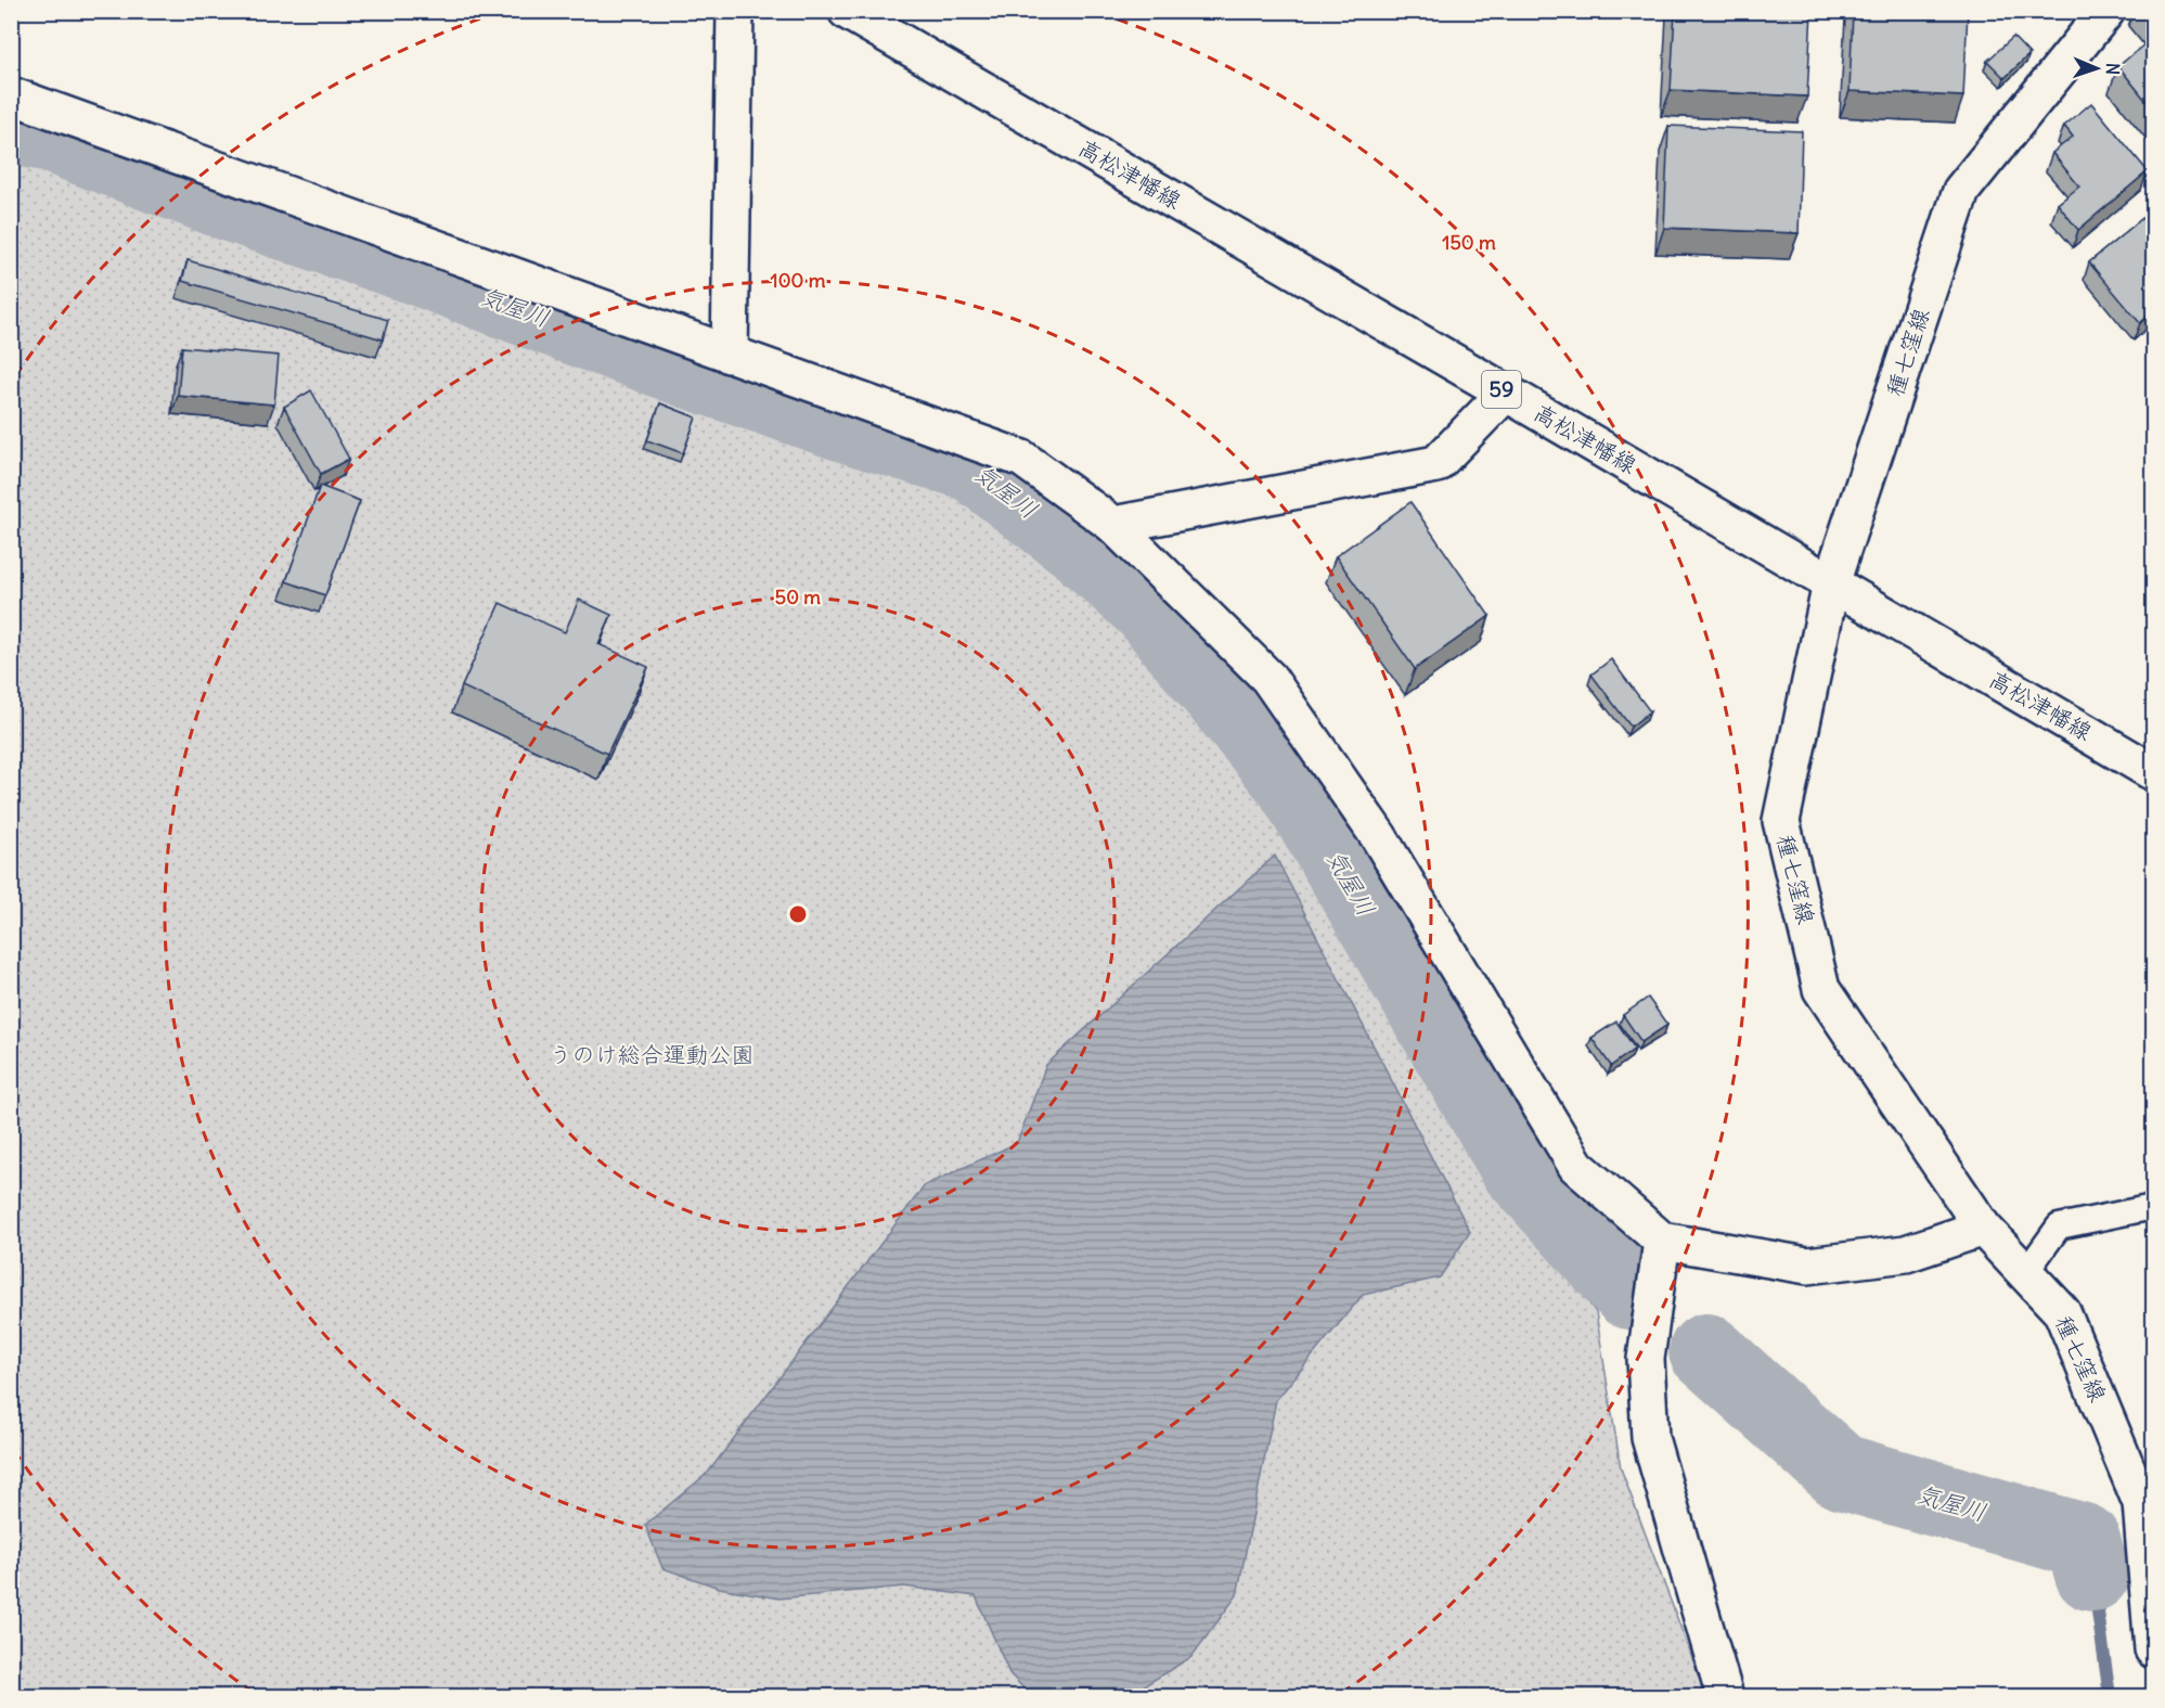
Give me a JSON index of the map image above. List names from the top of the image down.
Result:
{
  "streets": {
    "street": ["高松津幡線", "種七窪線", "59"]
  },
  "crossings": [
    ["高松津幡線", "種七窪線"]
  ],
  "water": ["気屋川"],
  "parks": ["うのけ総合運動公園"],
  "north": "right",
  "rings": ["150 m", "100 m", "50 m"]
}
